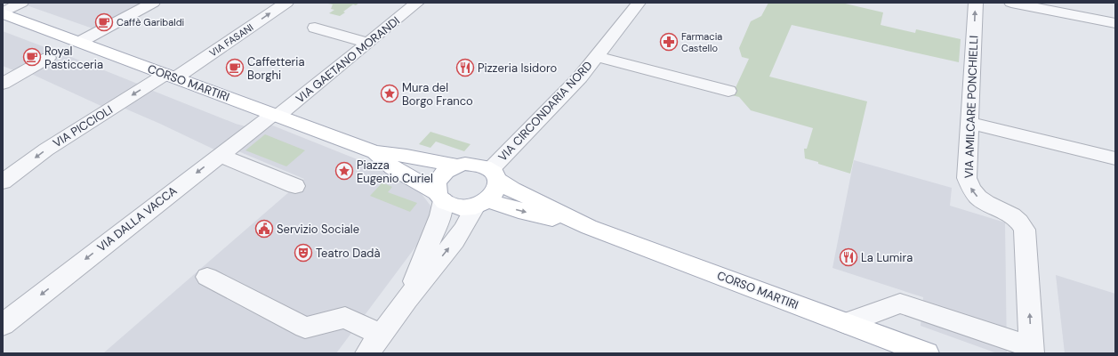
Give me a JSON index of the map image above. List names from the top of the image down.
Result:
{
  "streets": {
    "main road": ["CORSO MARTIRI"],
    "street": [
      "VIA FASANI",
      "VIA GAETANO MORANDI",
      "VIA AMILCARE PONCHIELLI",
      "VIA CIRCONDARIA NORD",
      "VIA PICCIOLI",
      "VIA DALLA VACCA"
    ]
  },
  "crossings": [
    ["VIA FASANI", "CORSO MARTIRI"],
    ["VIA FASANI", "VIA PICCIOLI"],
    ["VIA GAETANO MORANDI", "CORSO MARTIRI"],
    ["VIA GAETANO MORANDI", "VIA DALLA VACCA"],
    ["CORSO MARTIRI", "VIA CIRCONDARIA NORD"],
    ["CORSO MARTIRI", "VIA PICCIOLI"],
    ["CORSO MARTIRI", "VIA DALLA VACCA"]
  ],
  "one_way": ["VIA FASANI", "VIA AMILCARE PONCHIELLI", "VIA DALLA VACCA"],
  "places": {
    "cafe": ["Caffè Garibaldi", "Royal Pasticceria", "Caffetteria Borghi"],
    "pharmacy": ["Farmacia Castello"],
    "restaurant": ["Pizzeria Isidoro", "La Lumira"],
    "place": ["Mura del Borgo Franco", "Piazza Eugenio Curiel"],
    "public building": ["Servizio Sociale"],
    "theatre": ["Teatro Dadà"]
  }
}
